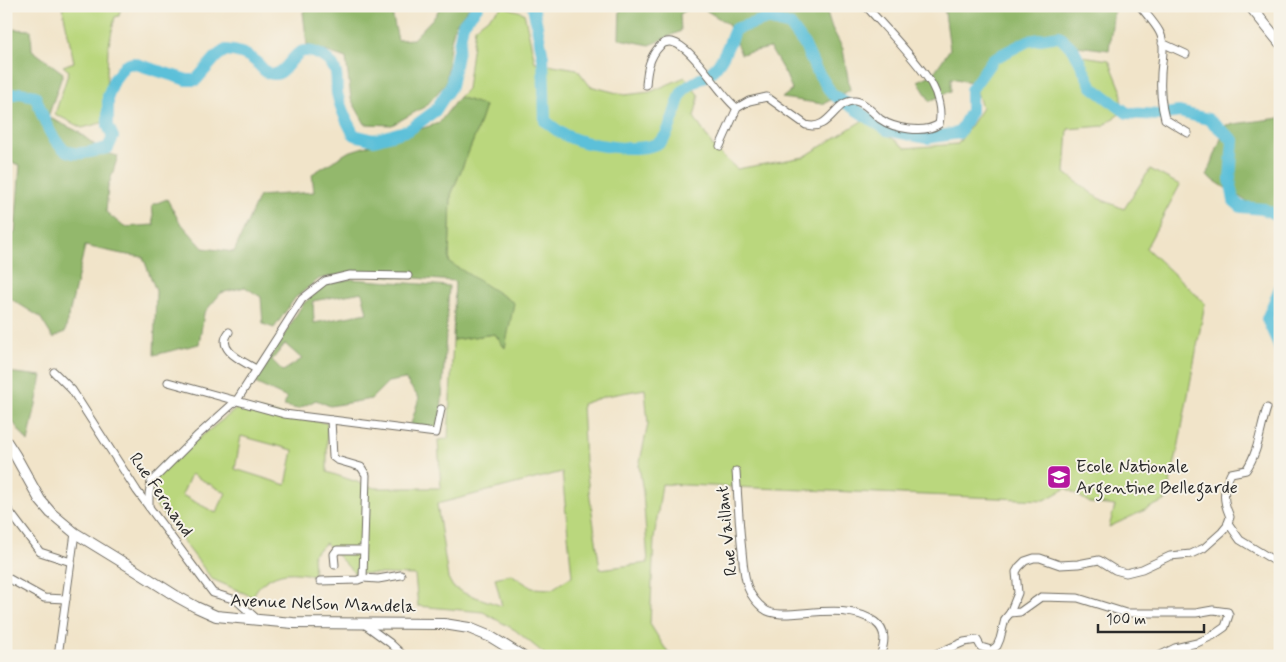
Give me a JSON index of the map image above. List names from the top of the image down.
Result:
{
  "streets": {
    "street": ["Rue Fernand", "Rue Vaillant", "Avenue Nelson Mandela"]
  },
  "crossings": [
    ["Rue Fernand", "Avenue Nelson Mandela"]
  ],
  "places": {
    "school or university": ["Ecole Nationale Argentine Bellegarde"]
  },
  "scale_bar": "100 m"
}
